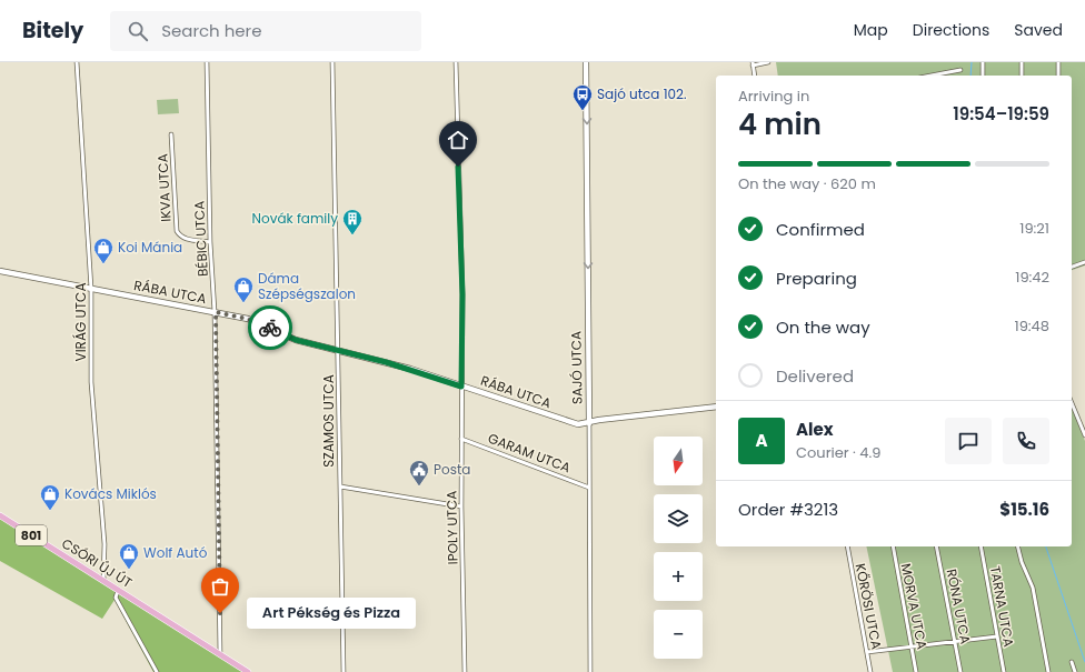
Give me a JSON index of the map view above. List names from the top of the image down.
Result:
{
  "streets": {
    "main road": ["801", "CSÓRI ÚJ ÚT"],
    "street": [
      "IKVA UTCA",
      "BÉBIC UTCA",
      "RÁBA UTCA",
      "VIRÁG UTCA",
      "SAJÓ UTCA",
      "SZAMOS UTCA",
      "GARAM UTCA",
      "IPOLY UTCA",
      "KŐRÖSI UTCA",
      "MORVA UTCA",
      "RÓNA UTCA",
      "TARNA UTCA"
    ]
  },
  "crossings": [
    ["IKVA UTCA", "BÉBIC UTCA"],
    ["BÉBIC UTCA", "RÁBA UTCA"],
    ["BÉBIC UTCA", "CSÓRI ÚJ ÚT"],
    ["RÁBA UTCA", "VIRÁG UTCA"],
    ["RÁBA UTCA", "SAJÓ UTCA"],
    ["RÁBA UTCA", "SZAMOS UTCA"],
    ["RÁBA UTCA", "IPOLY UTCA"],
    ["VIRÁG UTCA", "CSÓRI ÚJ ÚT"],
    ["SAJÓ UTCA", "GARAM UTCA"],
    ["GARAM UTCA", "IPOLY UTCA"]
  ],
  "one_way": ["SAJÓ UTCA"],
  "places": {
    "bus stop": ["Sajó utca 102."],
    "building": ["Novák family"],
    "shop": [
      "Koi Mánia",
      "Dáma Szépségszalon",
      "Kovács Miklós",
      "Wolf Autó"
    ],
    "public building": ["Posta"],
    "other": ["Art Pékség és Pizza"]
  },
  "north": "bottom",
  "page": {
    "header": "Bitely",
    "search": "Search here",
    "nav": ["Map", "Directions", "Saved"],
    "heading": ["4 min", "Arriving in", "19:54–19:59"],
    "panel": [
      "Alex",
      "Courier · 4.9",
      "Order #3213",
      "$15.16"
    ],
    "bar": "On the way · 620 m",
    "list": [
      ["Confirmed", "19:21"],
      ["Preparing", "19:42"],
      ["On the way", "19:48"],
      "Delivered"
    ],
    "round": "A",
    "map_buttons": ["+", "−"],
    "bubble": "Art Pékség és Pizza"
  }
}
